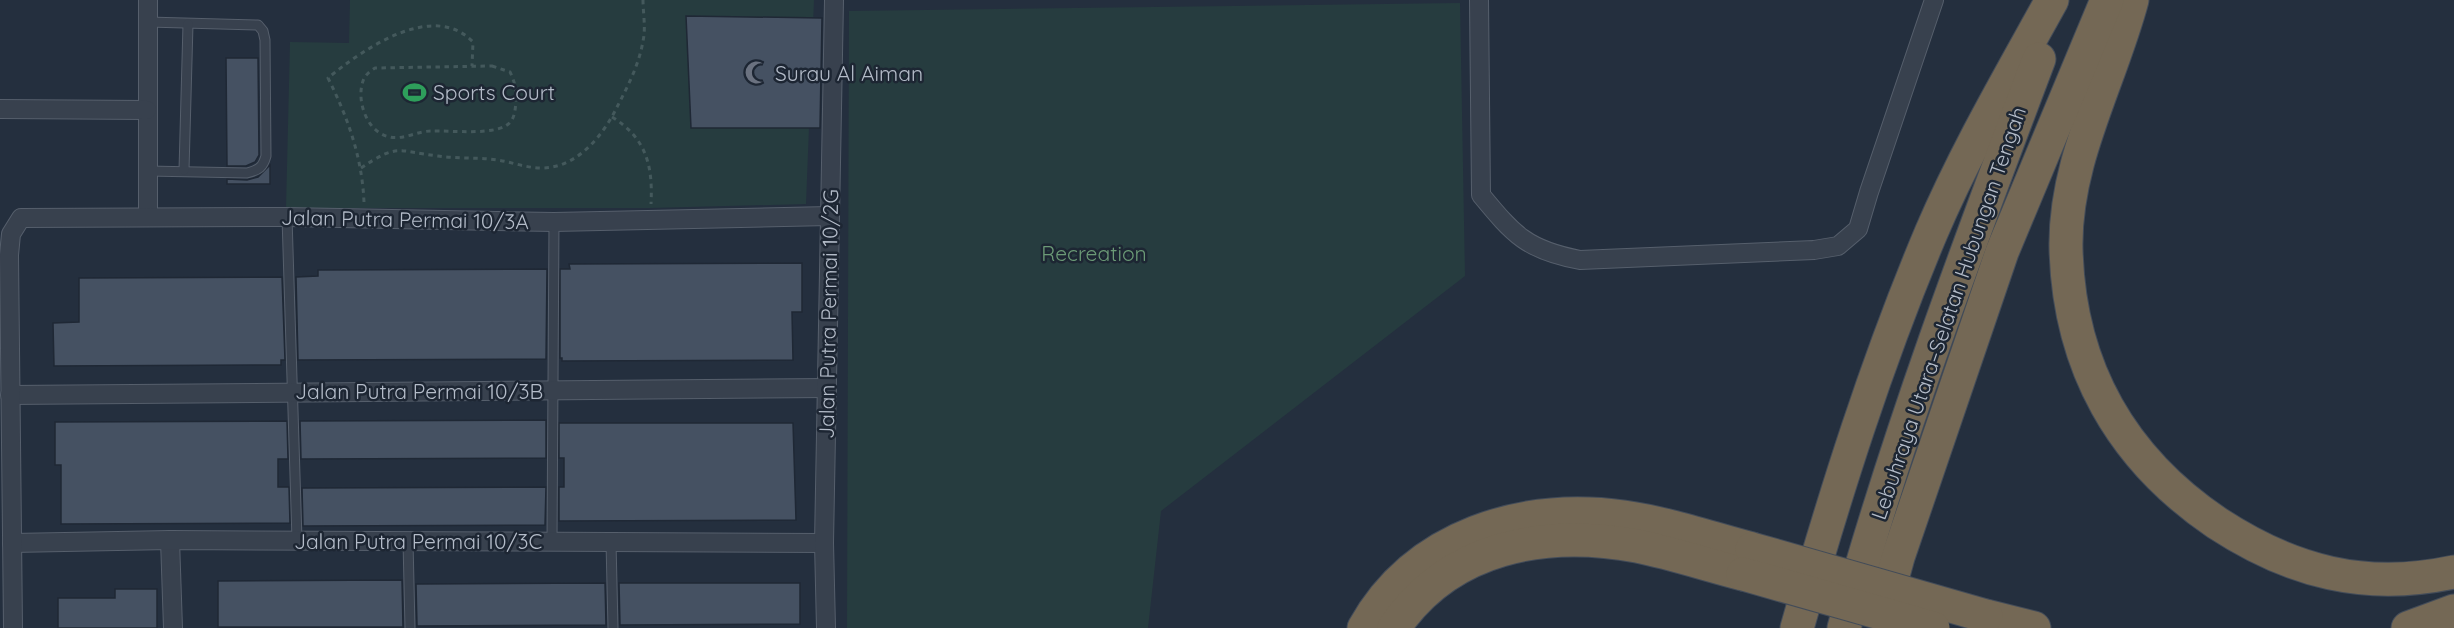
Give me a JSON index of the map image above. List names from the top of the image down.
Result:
{
  "streets": {
    "highway": ["Lebuhraya Utara–Selatan Hubungan Tengah"],
    "street": [
      "Jalan Putra Permai 10/3A",
      "Jalan Putra Permai 10/2G",
      "Jalan Putra Permai 10/3B",
      "Jalan Putra Permai 10/3C"
    ]
  },
  "crossings": [
    ["Jalan Putra Permai 10/3A", "Jalan Putra Permai 10/2G"],
    ["Jalan Putra Permai 10/3A", "Jalan Putra Permai 10/3B"],
    ["Jalan Putra Permai 10/2G", "Jalan Putra Permai 10/3B"],
    ["Jalan Putra Permai 10/2G", "Jalan Putra Permai 10/3C"]
  ],
  "parks": ["Recreation"],
  "places": {
    "mosque": ["Surau Al Aiman"],
    "sports": ["Sports Court"]
  }
}
